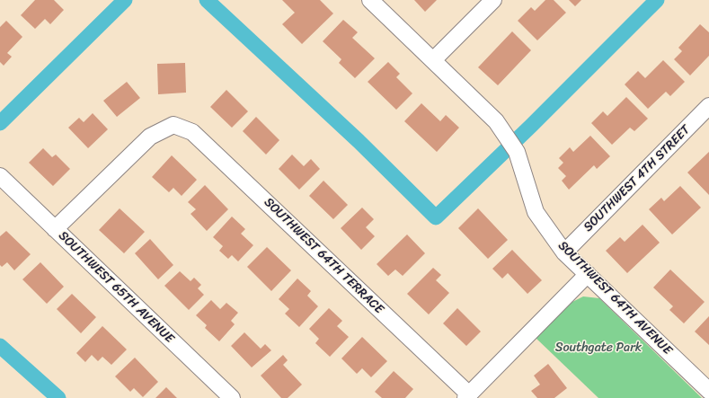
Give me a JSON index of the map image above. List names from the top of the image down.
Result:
{
  "streets": {
    "street": [
      "SOUTHWEST 4TH STREET",
      "SOUTHWEST 64TH TERRACE",
      "SOUTHWEST 65TH AVENUE",
      "SOUTHWEST 64TH AVENUE"
    ]
  },
  "crossings": [
    ["SOUTHWEST 4TH STREET", "SOUTHWEST 64TH AVENUE"],
    ["SOUTHWEST 64TH TERRACE", "SOUTHWEST 65TH AVENUE"]
  ],
  "parks": ["Southgate Park"]
}
